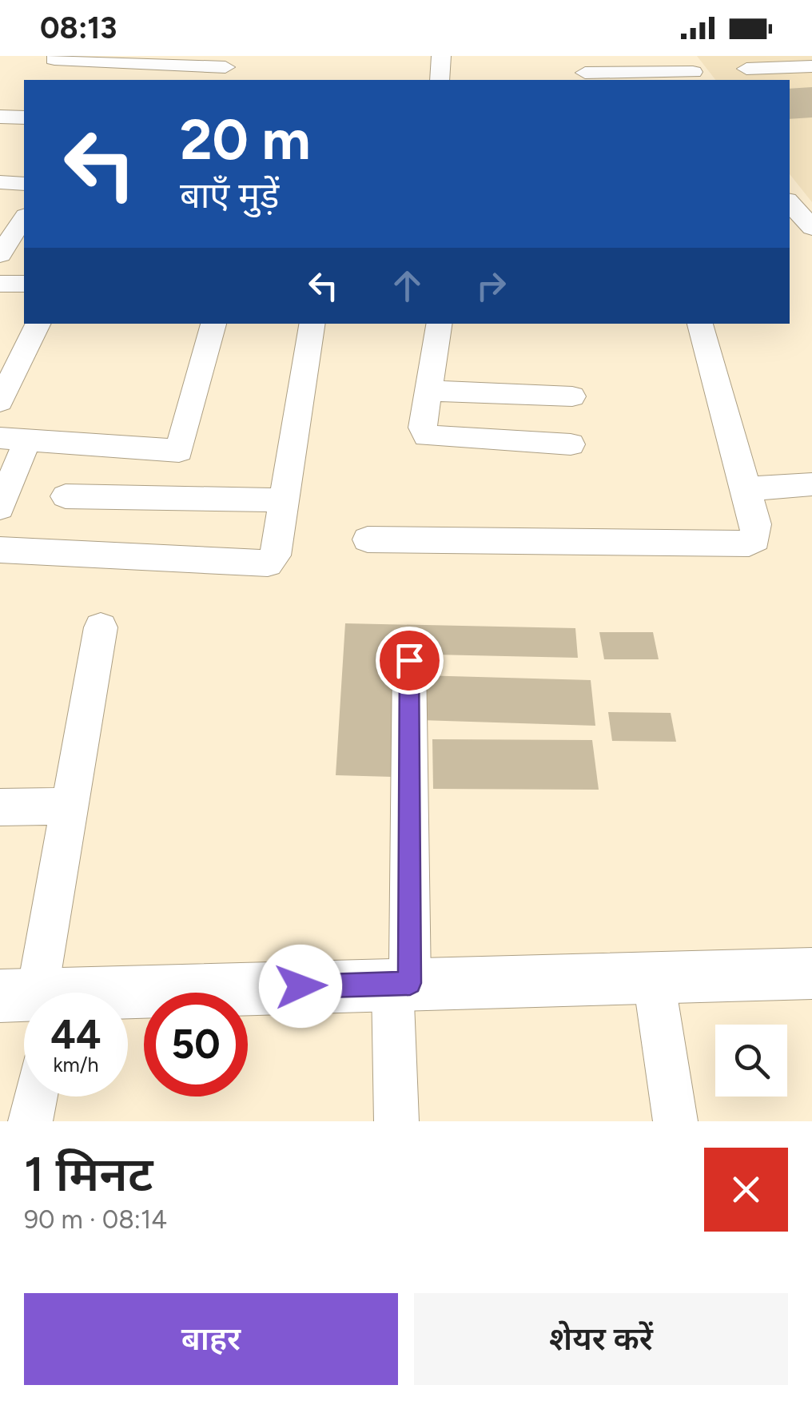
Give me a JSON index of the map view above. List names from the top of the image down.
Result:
{
  "page": {
    "status": "08:13",
    "turn": ["20 m", "बाएँ मुड़ें"],
    "speed": "44 km/h",
    "limit": "50",
    "heading": ["1 मिनट", "90 m · 08:14"],
    "buttons": ["बाहर", "शेयर करें"]
  }
}
